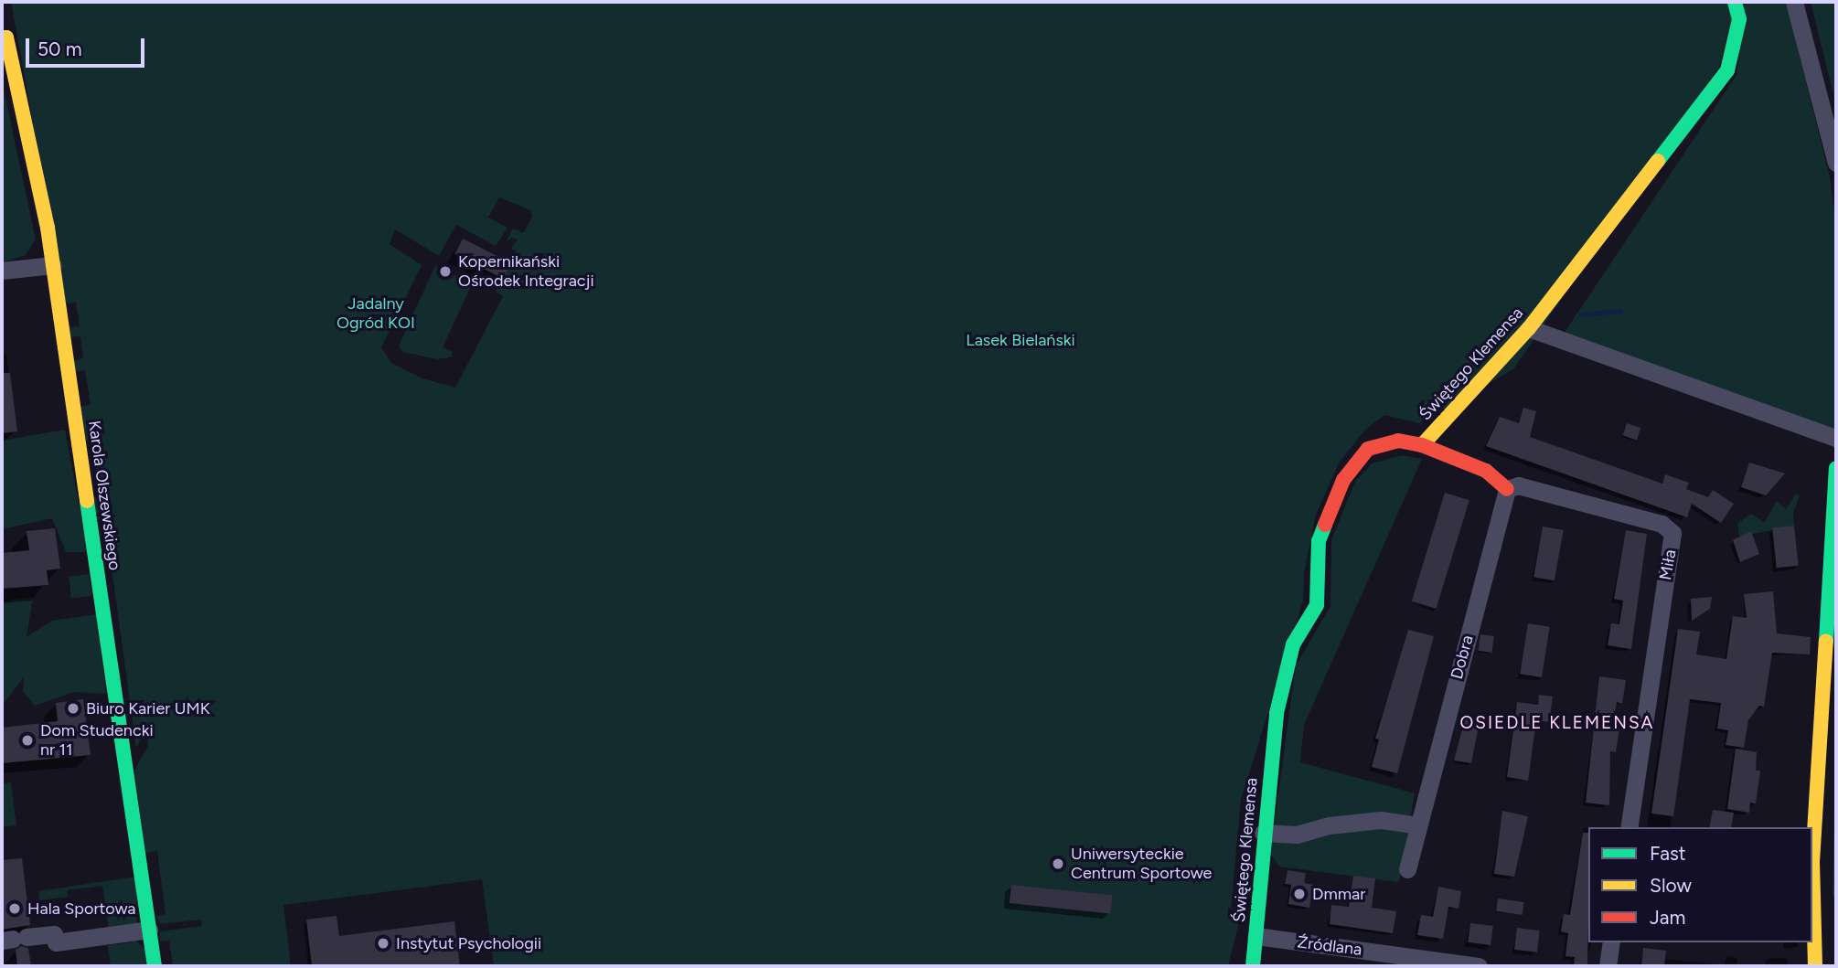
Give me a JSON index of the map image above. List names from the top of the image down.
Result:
{
  "streets": {
    "street": [
      "Świętego Klemensa",
      "Karola Olszewskiego",
      "Miła",
      "Dobra",
      "Źródlana"
    ]
  },
  "crossings": [
    ["Świętego Klemensa", "Źródlana"],
    ["Miła", "Dobra"]
  ],
  "districts": ["OSIEDLE KLEMENSA"],
  "parks": ["Jadalny Ogród KOI", "Lasek Bielański"],
  "places": [
    "Kopernikański Ośrodek Integracji",
    "Biuro Karier UMK",
    "Dom Studencki nr 11",
    "Uniwersyteckie Centrum Sportowe",
    "Dmmar",
    "Hala Sportowa",
    "Instytut Psychologii"
  ],
  "legend": ["Fast", "Slow", "Jam"],
  "scale_bar": "50 m"
}
